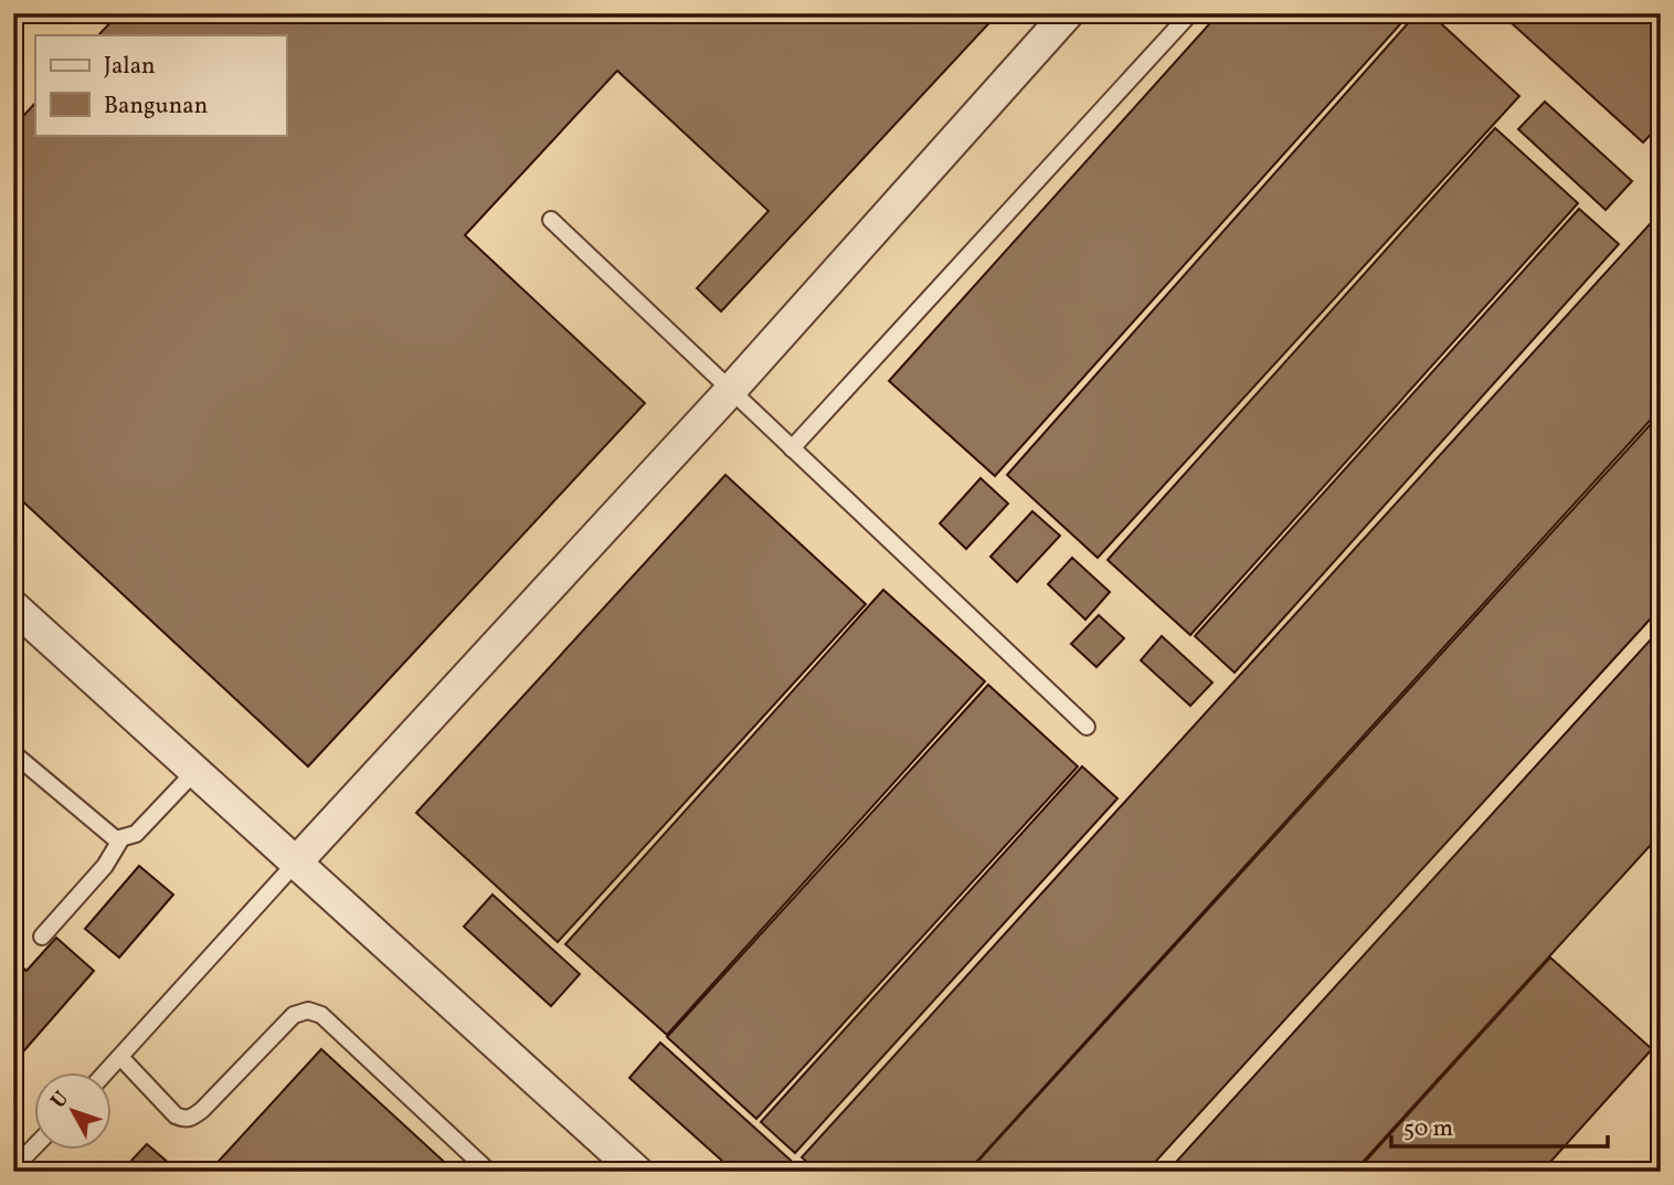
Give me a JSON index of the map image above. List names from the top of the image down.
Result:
{
  "legend": ["Jalan", "Bangunan"],
  "scale_bar": "50 m",
  "north": "top left"
}
